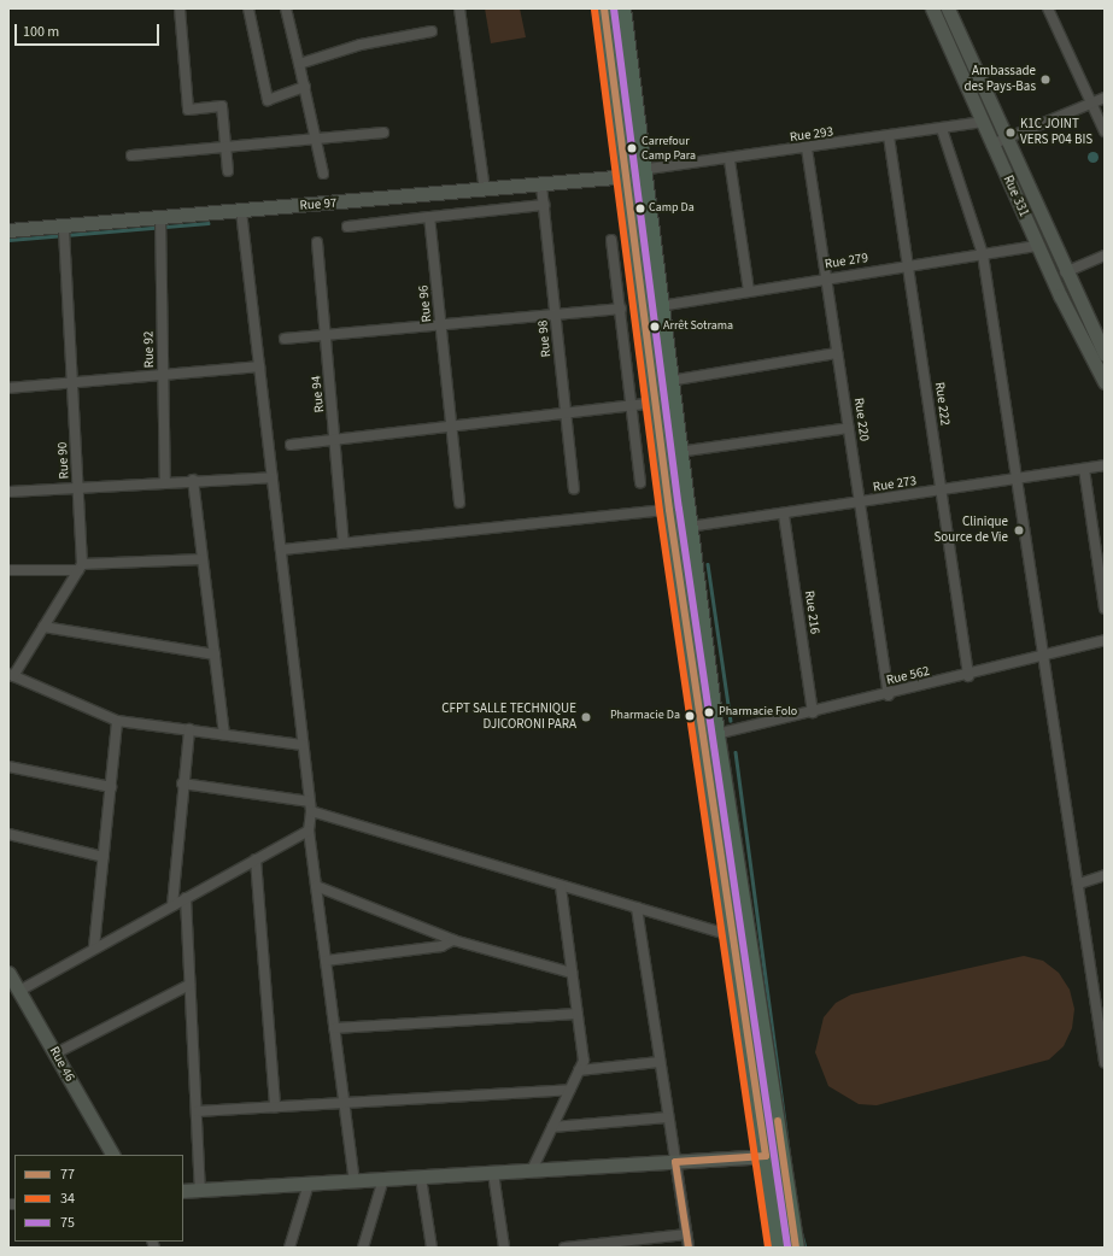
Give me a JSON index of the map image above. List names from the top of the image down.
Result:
{
  "streets": {
    "street": [
      "Rue 293",
      "Rue 331",
      "Rue 97",
      "Rue 279",
      "Rue 96",
      "Rue 98",
      "Rue 92",
      "Rue 94",
      "Rue 222",
      "Rue 220",
      "Rue 90",
      "Rue 273",
      "Rue 216",
      "Rue 562",
      "Rue 46"
    ]
  },
  "crossings": [
    ["Rue 293", "Rue 331"],
    ["Rue 293", "Rue 222"],
    ["Rue 293", "Rue 220"],
    ["Rue 331", "Rue 279"],
    ["Rue 97", "Rue 98"],
    ["Rue 97", "Rue 92"],
    ["Rue 97", "Rue 90"],
    ["Rue 279", "Rue 222"],
    ["Rue 279", "Rue 220"],
    ["Rue 222", "Rue 273"],
    ["Rue 222", "Rue 562"],
    ["Rue 220", "Rue 273"],
    ["Rue 220", "Rue 562"],
    ["Rue 273", "Rue 216"],
    ["Rue 216", "Rue 562"]
  ],
  "places": [
    "Ambassade des Pays-Bas",
    "K1C JOINT VERS P04 BIS",
    "Carrefour Camp Para",
    "Camp Da",
    "Arrêt Sotrama",
    "Clinique Source de Vie",
    "Pharmacie Folo",
    "Pharmacie Da",
    "CFPT SALLE TECHNIQUE DJICORONI PARA"
  ],
  "lines": ["transit line 77", "transit line 75", "transit line 34"],
  "legend": ["77", "34", "75"],
  "scale_bar": "100 m"
}
